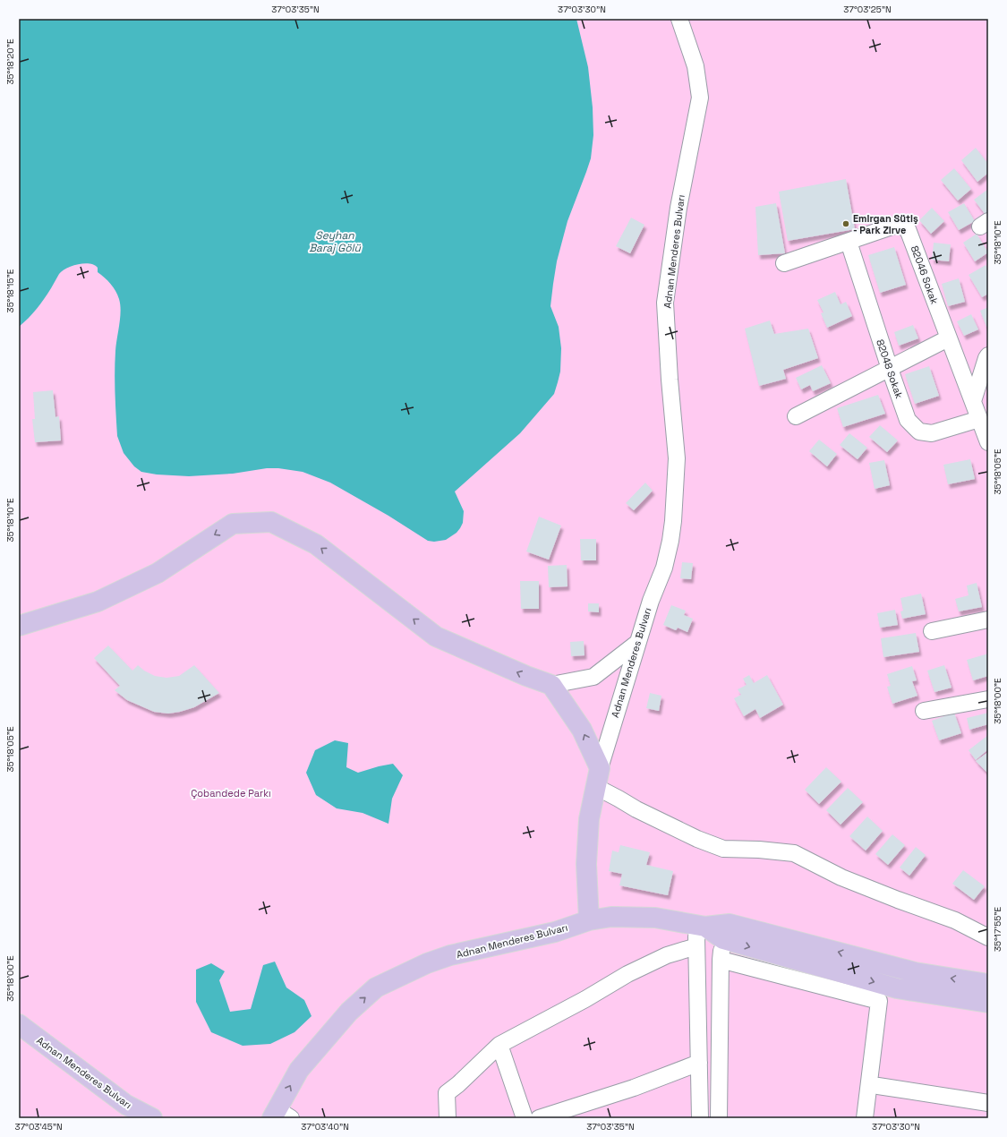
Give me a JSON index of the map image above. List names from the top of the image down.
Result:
{
  "streets": {
    "main road": ["Adnan Menderes Bulvarı"],
    "street": ["82046 Sokak", "82048 Sokak"]
  },
  "crossings": [
    ["82046 Sokak", "82048 Sokak"]
  ],
  "water": ["Seyhan Baraj Gölü"],
  "parks": ["Çobandede Parkı"],
  "places": ["Emirgan Sütiş - Park Zirve"],
  "coordinates": [
    "37°03'35\"N",
    "37°03'30\"N",
    "37°03'25\"N",
    "35°18'20\"E",
    "35°18'10\"E",
    "35°18'15\"E",
    "35°18'05\"E",
    "35°18'00\"E",
    "35°17'55\"E",
    "37°03'45\"N",
    "37°03'40\"N"
  ]
}
